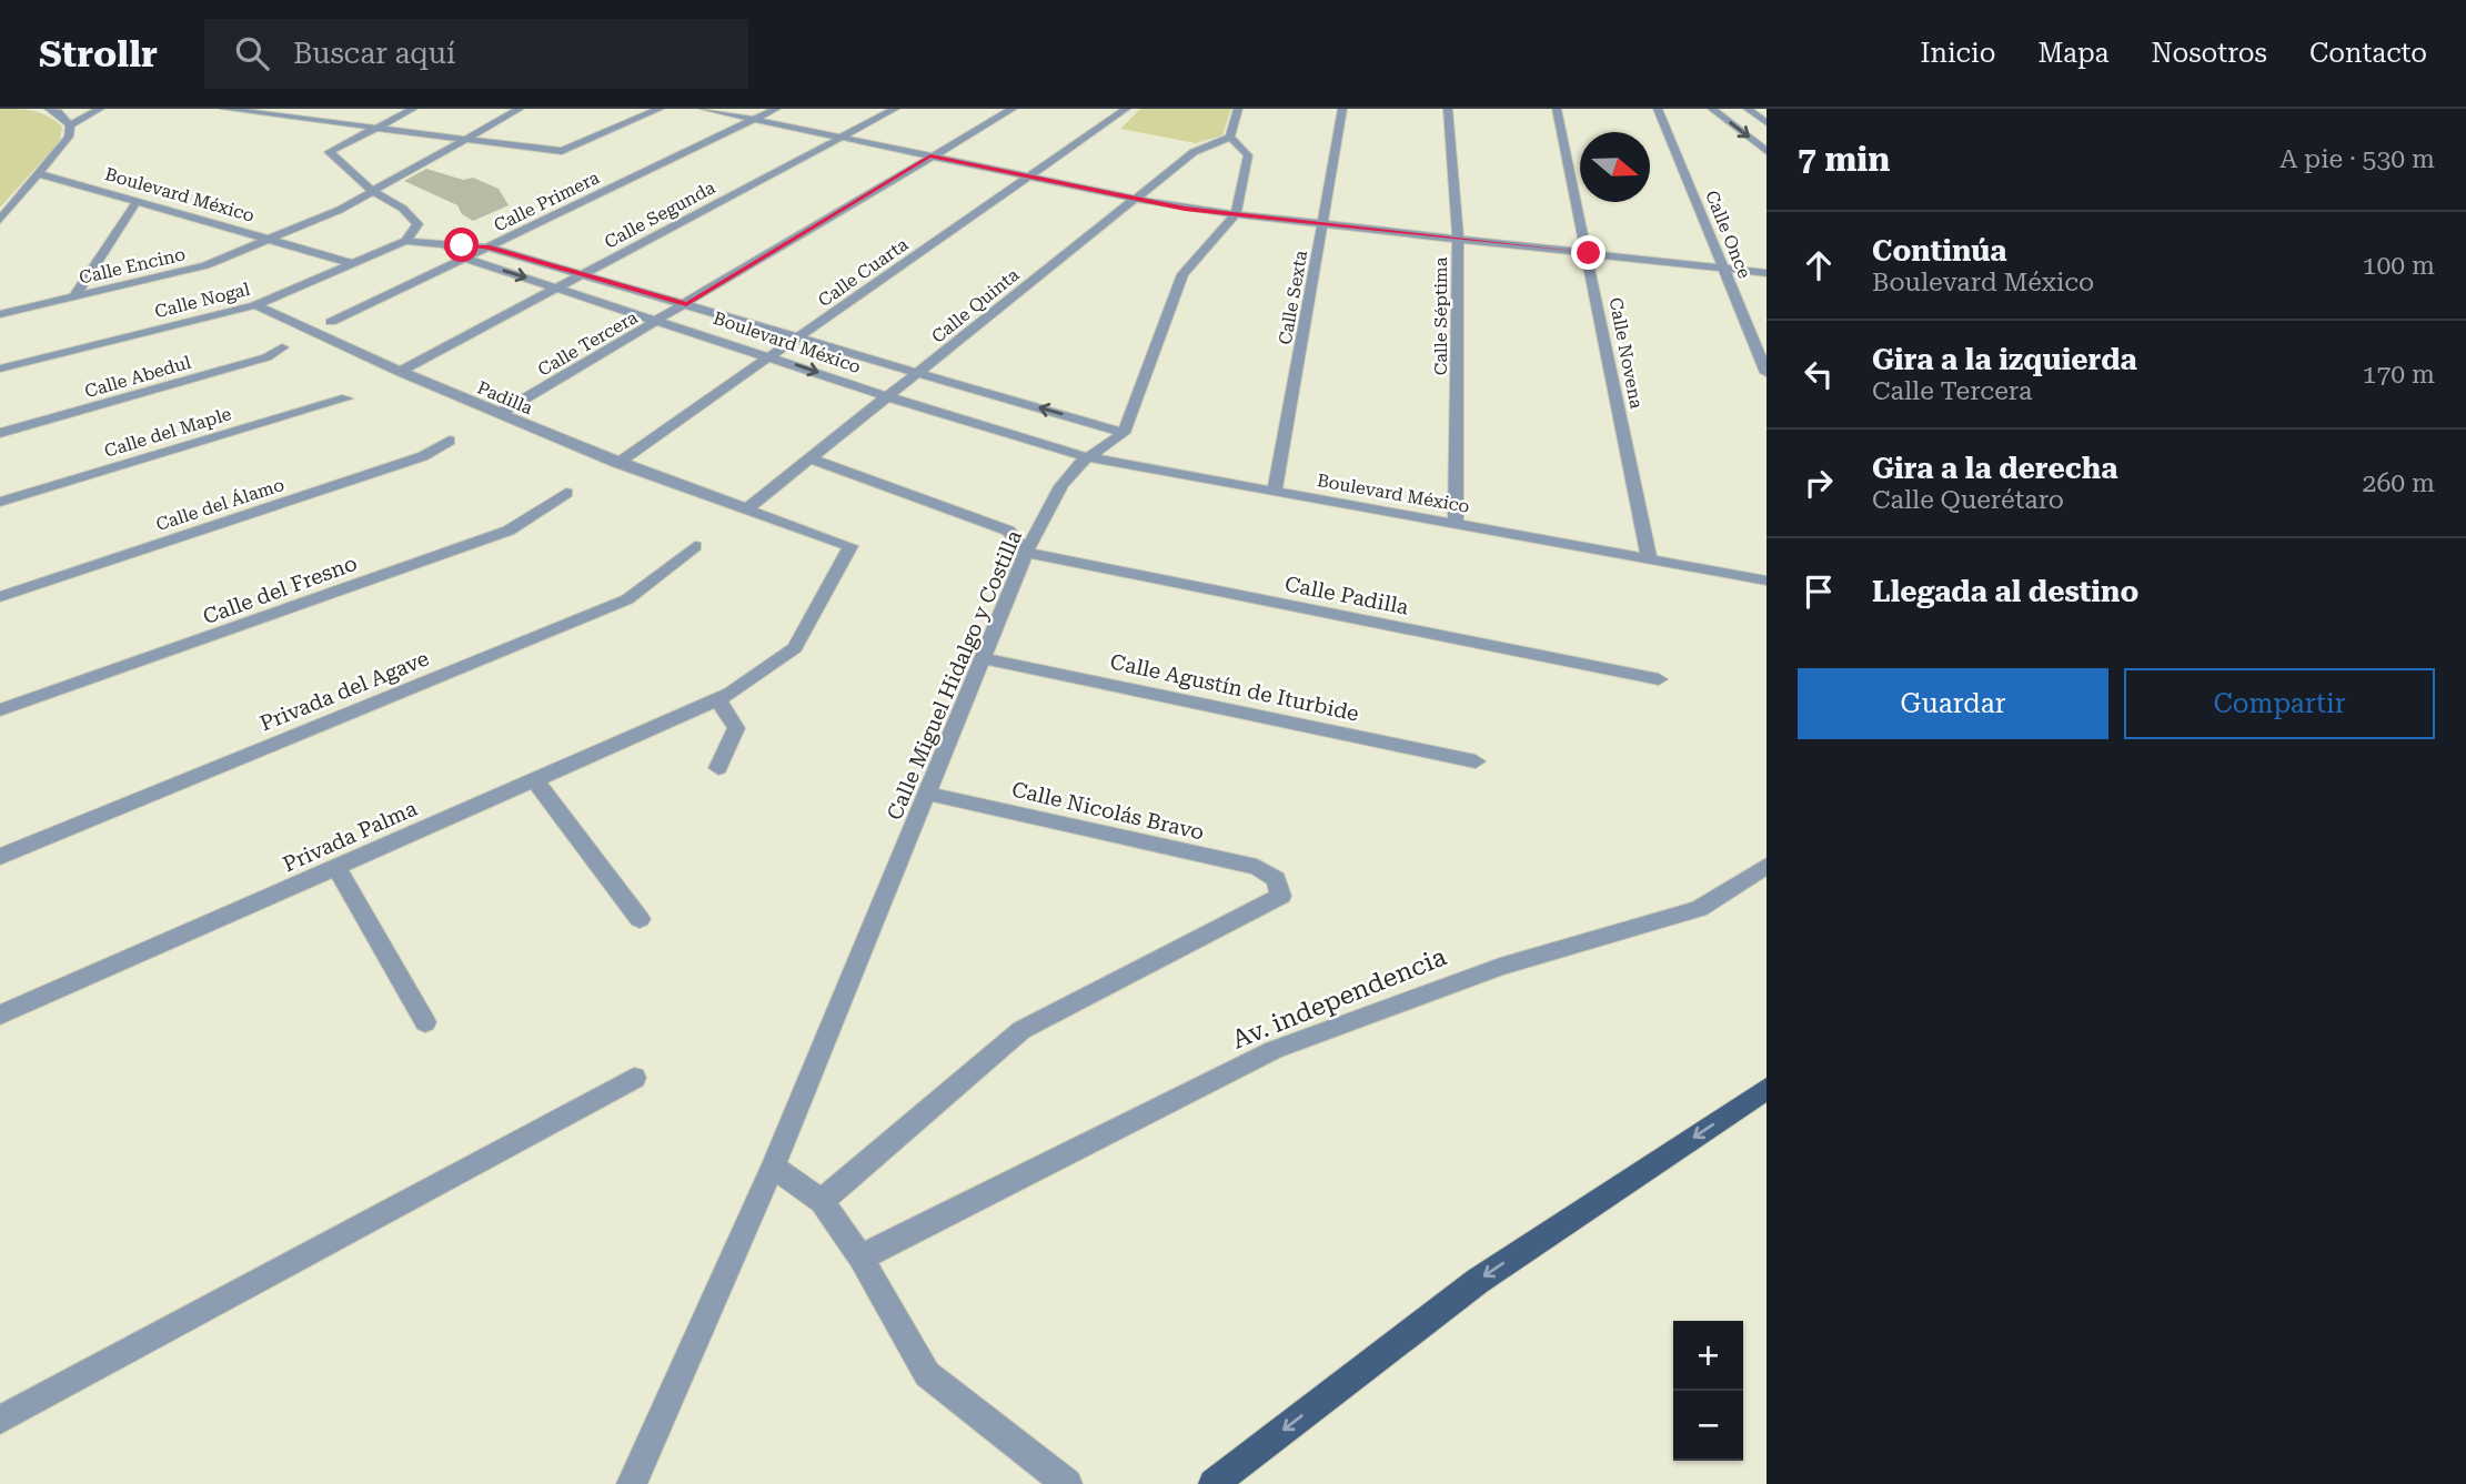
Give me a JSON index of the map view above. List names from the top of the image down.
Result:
{
  "streets": {
    "street": [
      "Boulevard México",
      "Calle Primera",
      "Calle Segunda",
      "Calle Once",
      "Calle Encino",
      "Calle Cuarta",
      "Calle Sexta",
      "Calle Nogal",
      "Calle Quinta",
      "Calle Séptima",
      "Calle Tercera",
      "Calle Novena",
      "Calle Abedul",
      "Padilla",
      "Calle del Maple",
      "Calle del Álamo",
      "Calle del Fresno",
      "Calle Padilla",
      "Calle Miguel Hidalgo y Costilla",
      "Calle Agustín de Iturbide",
      "Privada del Agave",
      "Calle Nicolás Bravo",
      "Privada Palma",
      "Av. independencia"
    ]
  },
  "crossings": [
    ["Boulevard México", "Calle Primera"],
    ["Boulevard México", "Calle Segunda"],
    ["Boulevard México", "Calle Encino"],
    ["Boulevard México", "Calle Cuarta"],
    ["Boulevard México", "Calle Sexta"],
    ["Boulevard México", "Calle Nogal"],
    ["Boulevard México", "Calle Quinta"],
    ["Boulevard México", "Calle Séptima"],
    ["Boulevard México", "Calle Tercera"],
    ["Boulevard México", "Calle Novena"],
    ["Boulevard México", "Calle Miguel Hidalgo y Costilla"],
    ["Calle Segunda", "Padilla"],
    ["Calle Cuarta", "Padilla"],
    ["Calle Nogal", "Padilla"],
    ["Calle Quinta", "Padilla"],
    ["Calle Quinta", "Privada Palma"],
    ["Calle Tercera", "Padilla"],
    ["Padilla", "Privada Palma"],
    ["Calle Padilla", "Calle Miguel Hidalgo y Costilla"],
    ["Calle Miguel Hidalgo y Costilla", "Calle Agustín de Iturbide"],
    ["Calle Miguel Hidalgo y Costilla", "Calle Nicolás Bravo"]
  ],
  "north": "right",
  "page": {
    "header": "Strollr",
    "search": "Buscar aquí",
    "nav": [
      "Inicio",
      "Mapa",
      "Nosotros",
      "Contacto"
    ],
    "heading": ["7 min", "A pie · 530 m"],
    "list": [
      ["Continúa", "Boulevard México", "100 m"],
      ["Gira a la izquierda", "Calle Tercera", "170 m"],
      ["Gira a la derecha", "Calle Querétaro", "260 m"],
      "Llegada al destino"
    ],
    "buttons": ["Guardar", "Compartir"],
    "map_buttons": ["+", "−"]
  }
}
